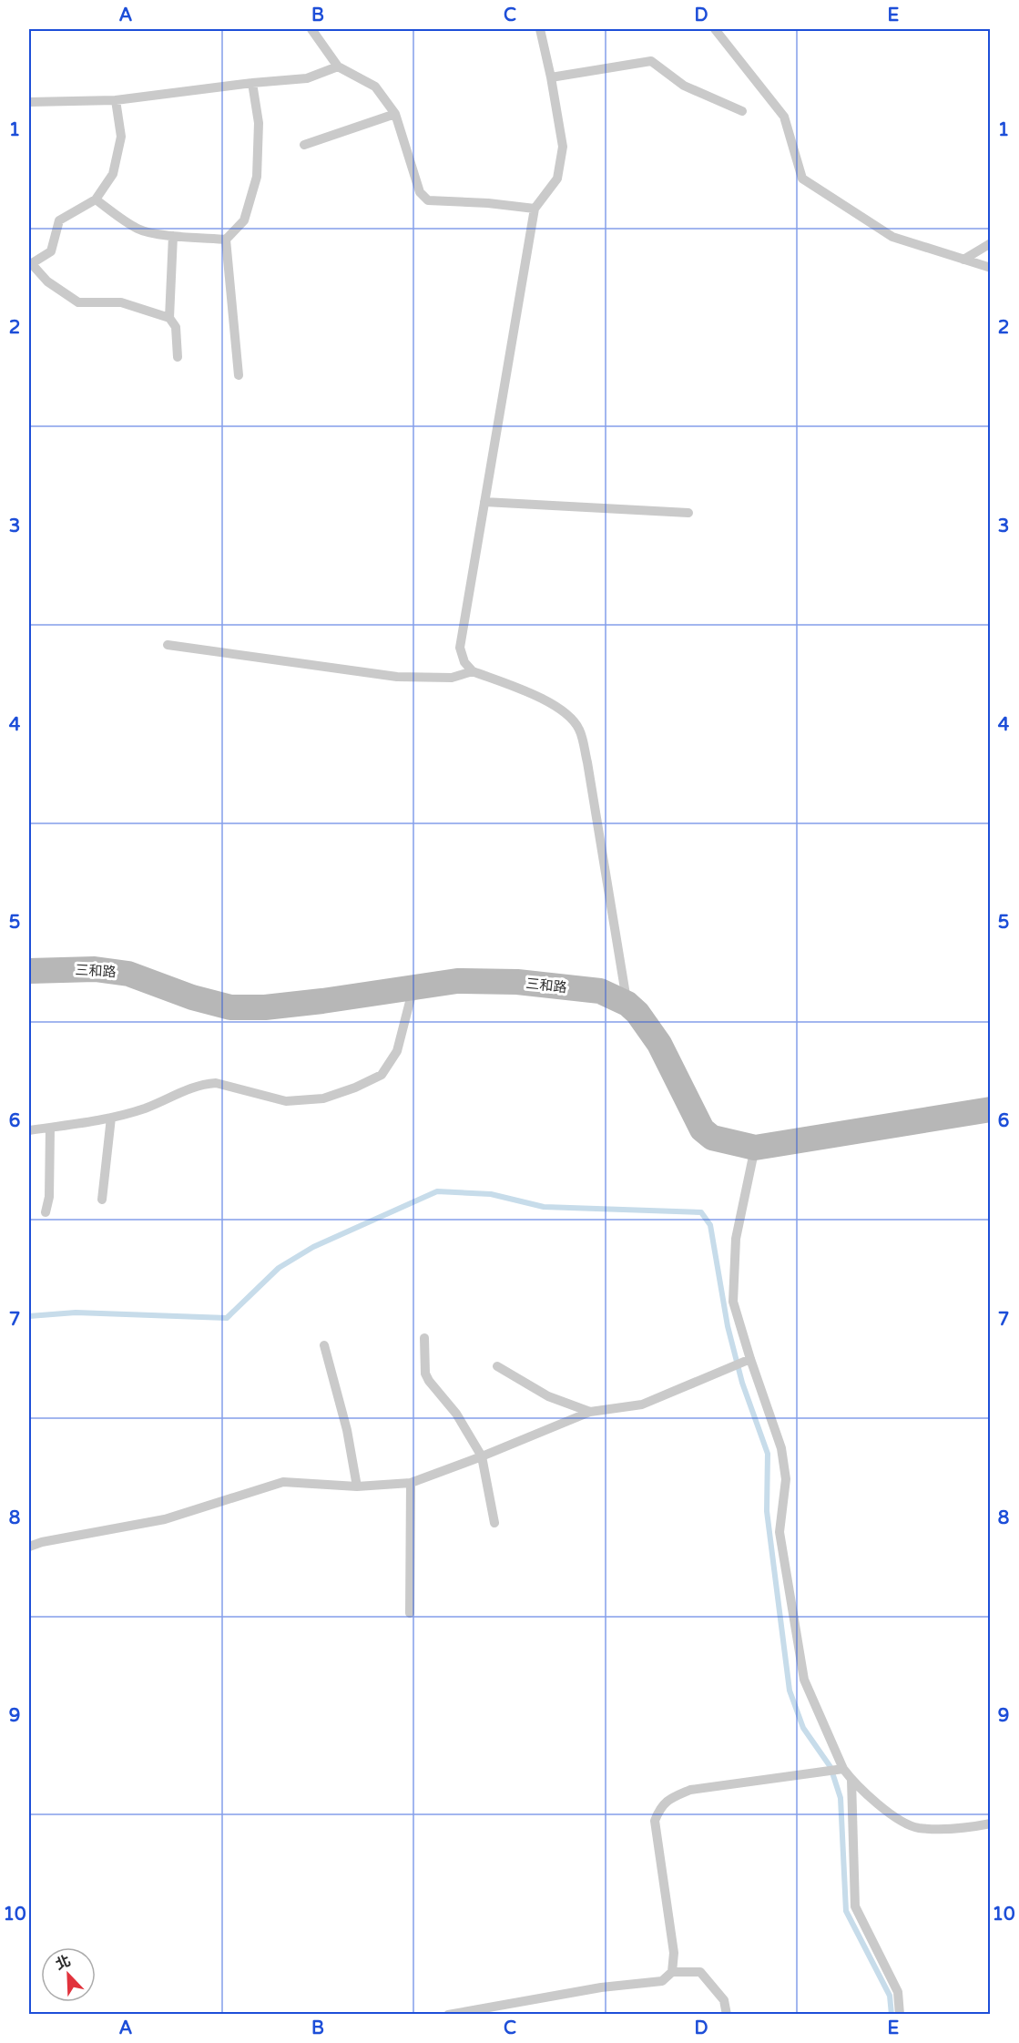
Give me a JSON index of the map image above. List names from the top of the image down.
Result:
{
  "streets": {
    "main road": ["三和路"]
  },
  "north": "top left",
  "grid": {
    "columns": [
      "A",
      "B",
      "C",
      "D",
      "E"
    ],
    "rows": [
      "1",
      "2",
      "3",
      "4",
      "5",
      "6",
      "7",
      "8",
      "9",
      "10"
    ]
  }
}
